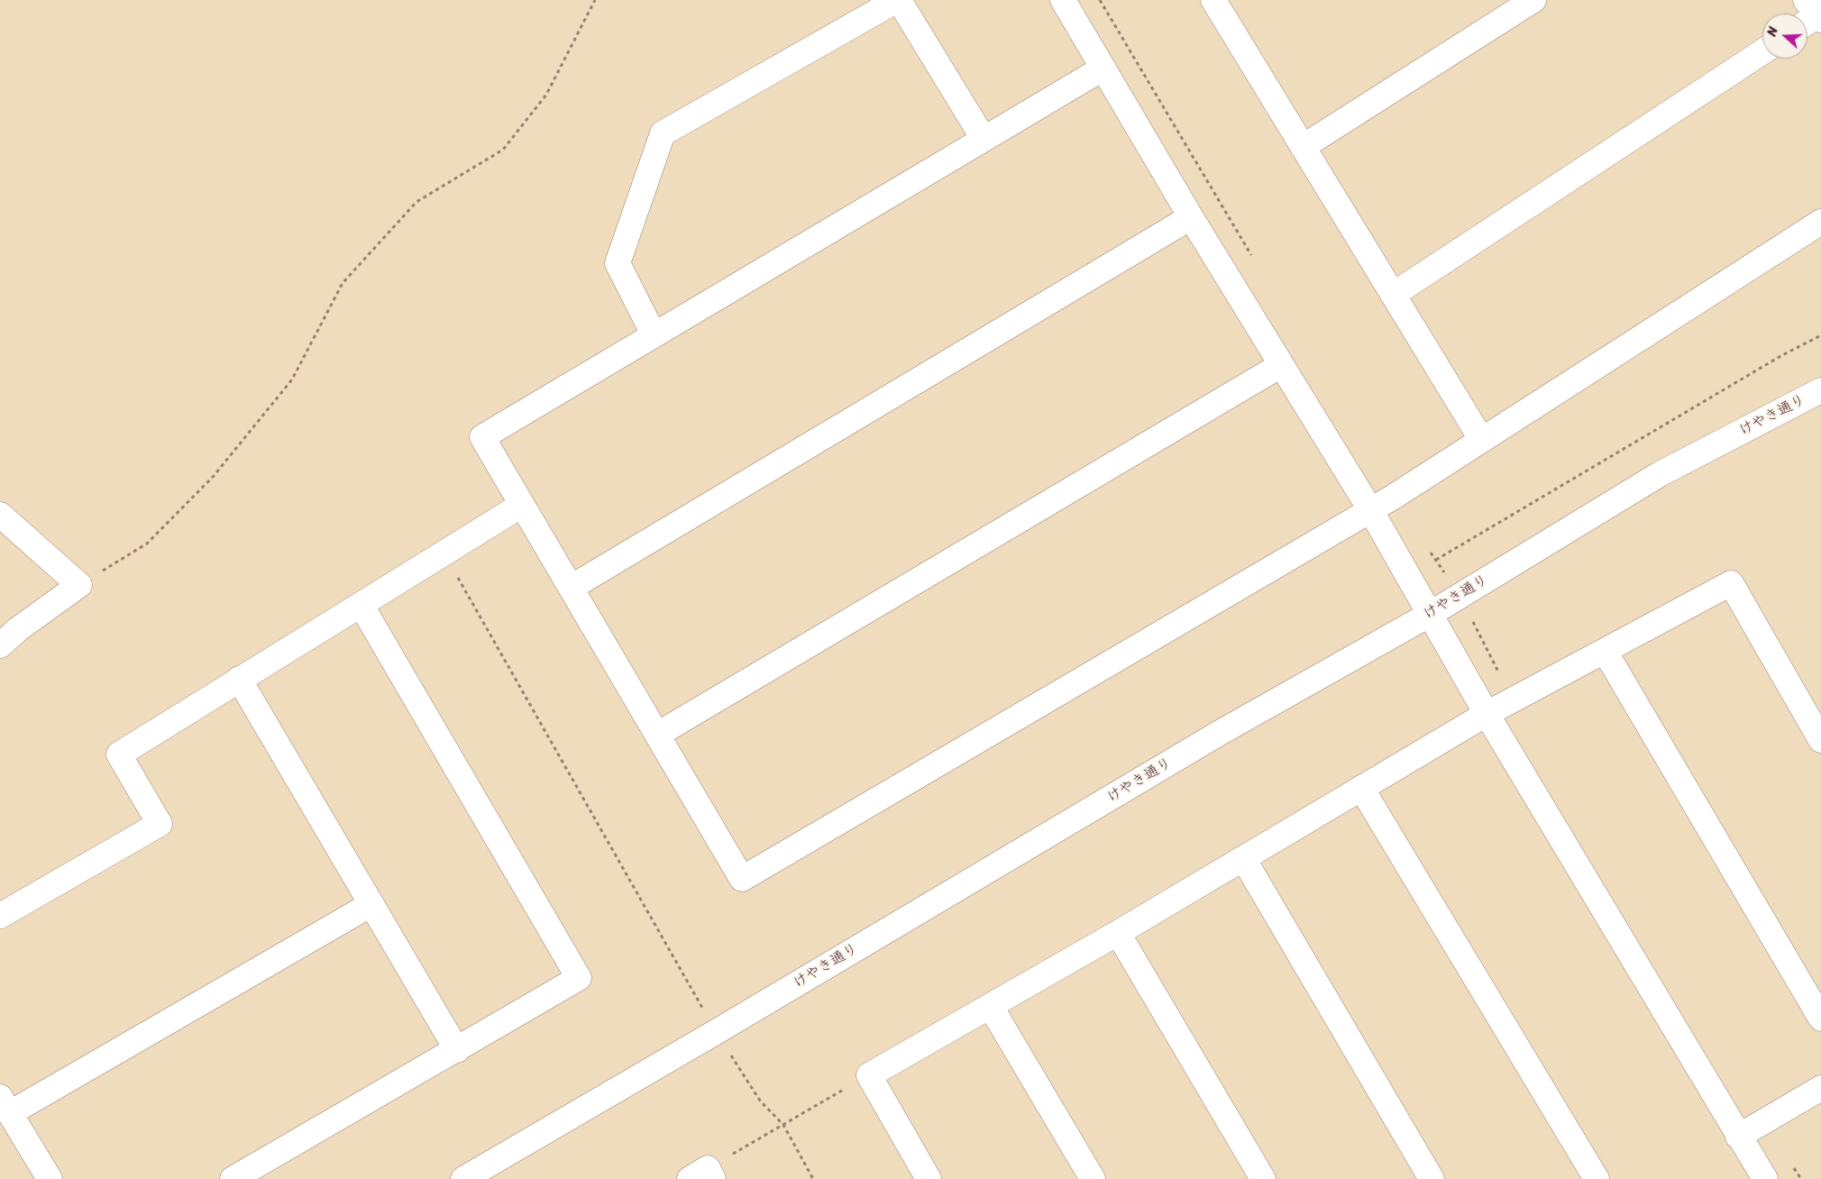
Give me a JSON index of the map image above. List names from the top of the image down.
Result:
{
  "streets": {
    "street": ["けやき通り"]
  },
  "north": "left"
}
